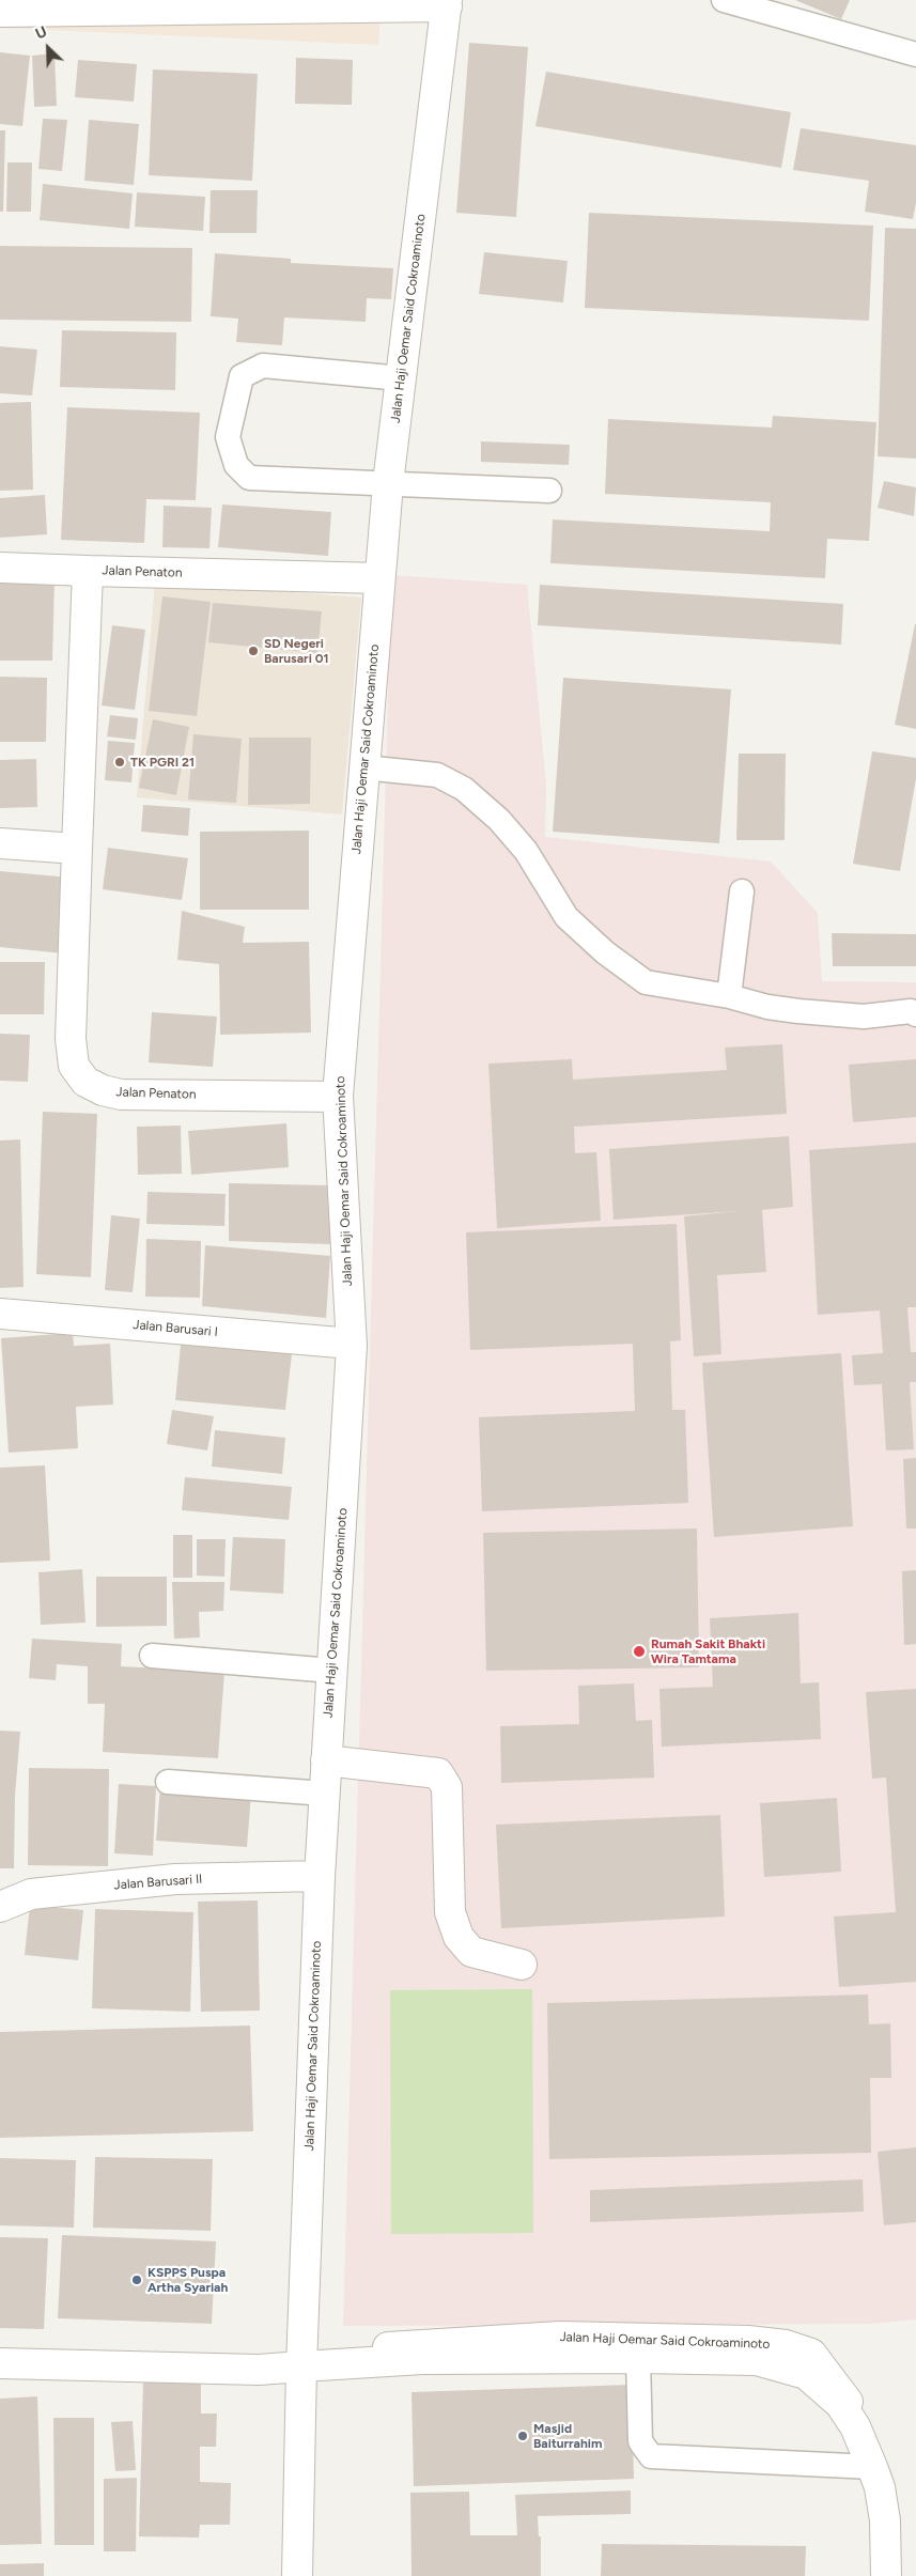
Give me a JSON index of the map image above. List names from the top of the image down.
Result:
{
  "streets": {
    "street": [
      "Jalan Haji Oemar Said Cokroaminoto",
      "Jalan Penaton",
      "Jalan Barusari I",
      "Jalan Barusari II"
    ]
  },
  "crossings": [
    ["Jalan Haji Oemar Said Cokroaminoto", "Jalan Penaton"],
    ["Jalan Haji Oemar Said Cokroaminoto", "Jalan Barusari I"],
    ["Jalan Haji Oemar Said Cokroaminoto", "Jalan Barusari II"]
  ],
  "places": [
    "SD Negeri Barusari 01",
    "TK PGRI 21",
    "Rumah Sakit Bhakti Wira Tamtama",
    "KSPPS Puspa Artha Syariah",
    "Masjid Baiturrahim"
  ],
  "north": "top left"
}
